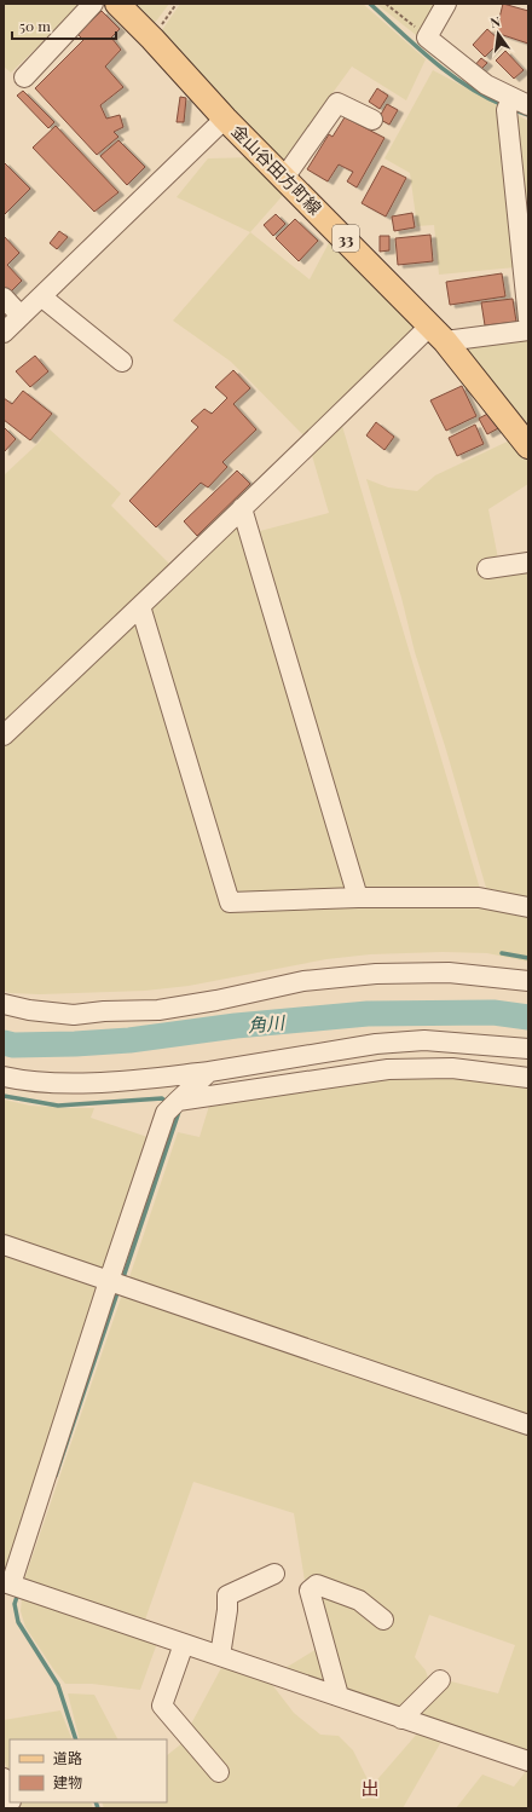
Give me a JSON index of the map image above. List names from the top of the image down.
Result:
{
  "streets": {
    "main road": ["金山谷田方町線", "33"]
  },
  "districts": ["出"],
  "water": ["角川"],
  "legend": ["道路", "建物"],
  "scale_bar": "50 m",
  "north": "top"
}
